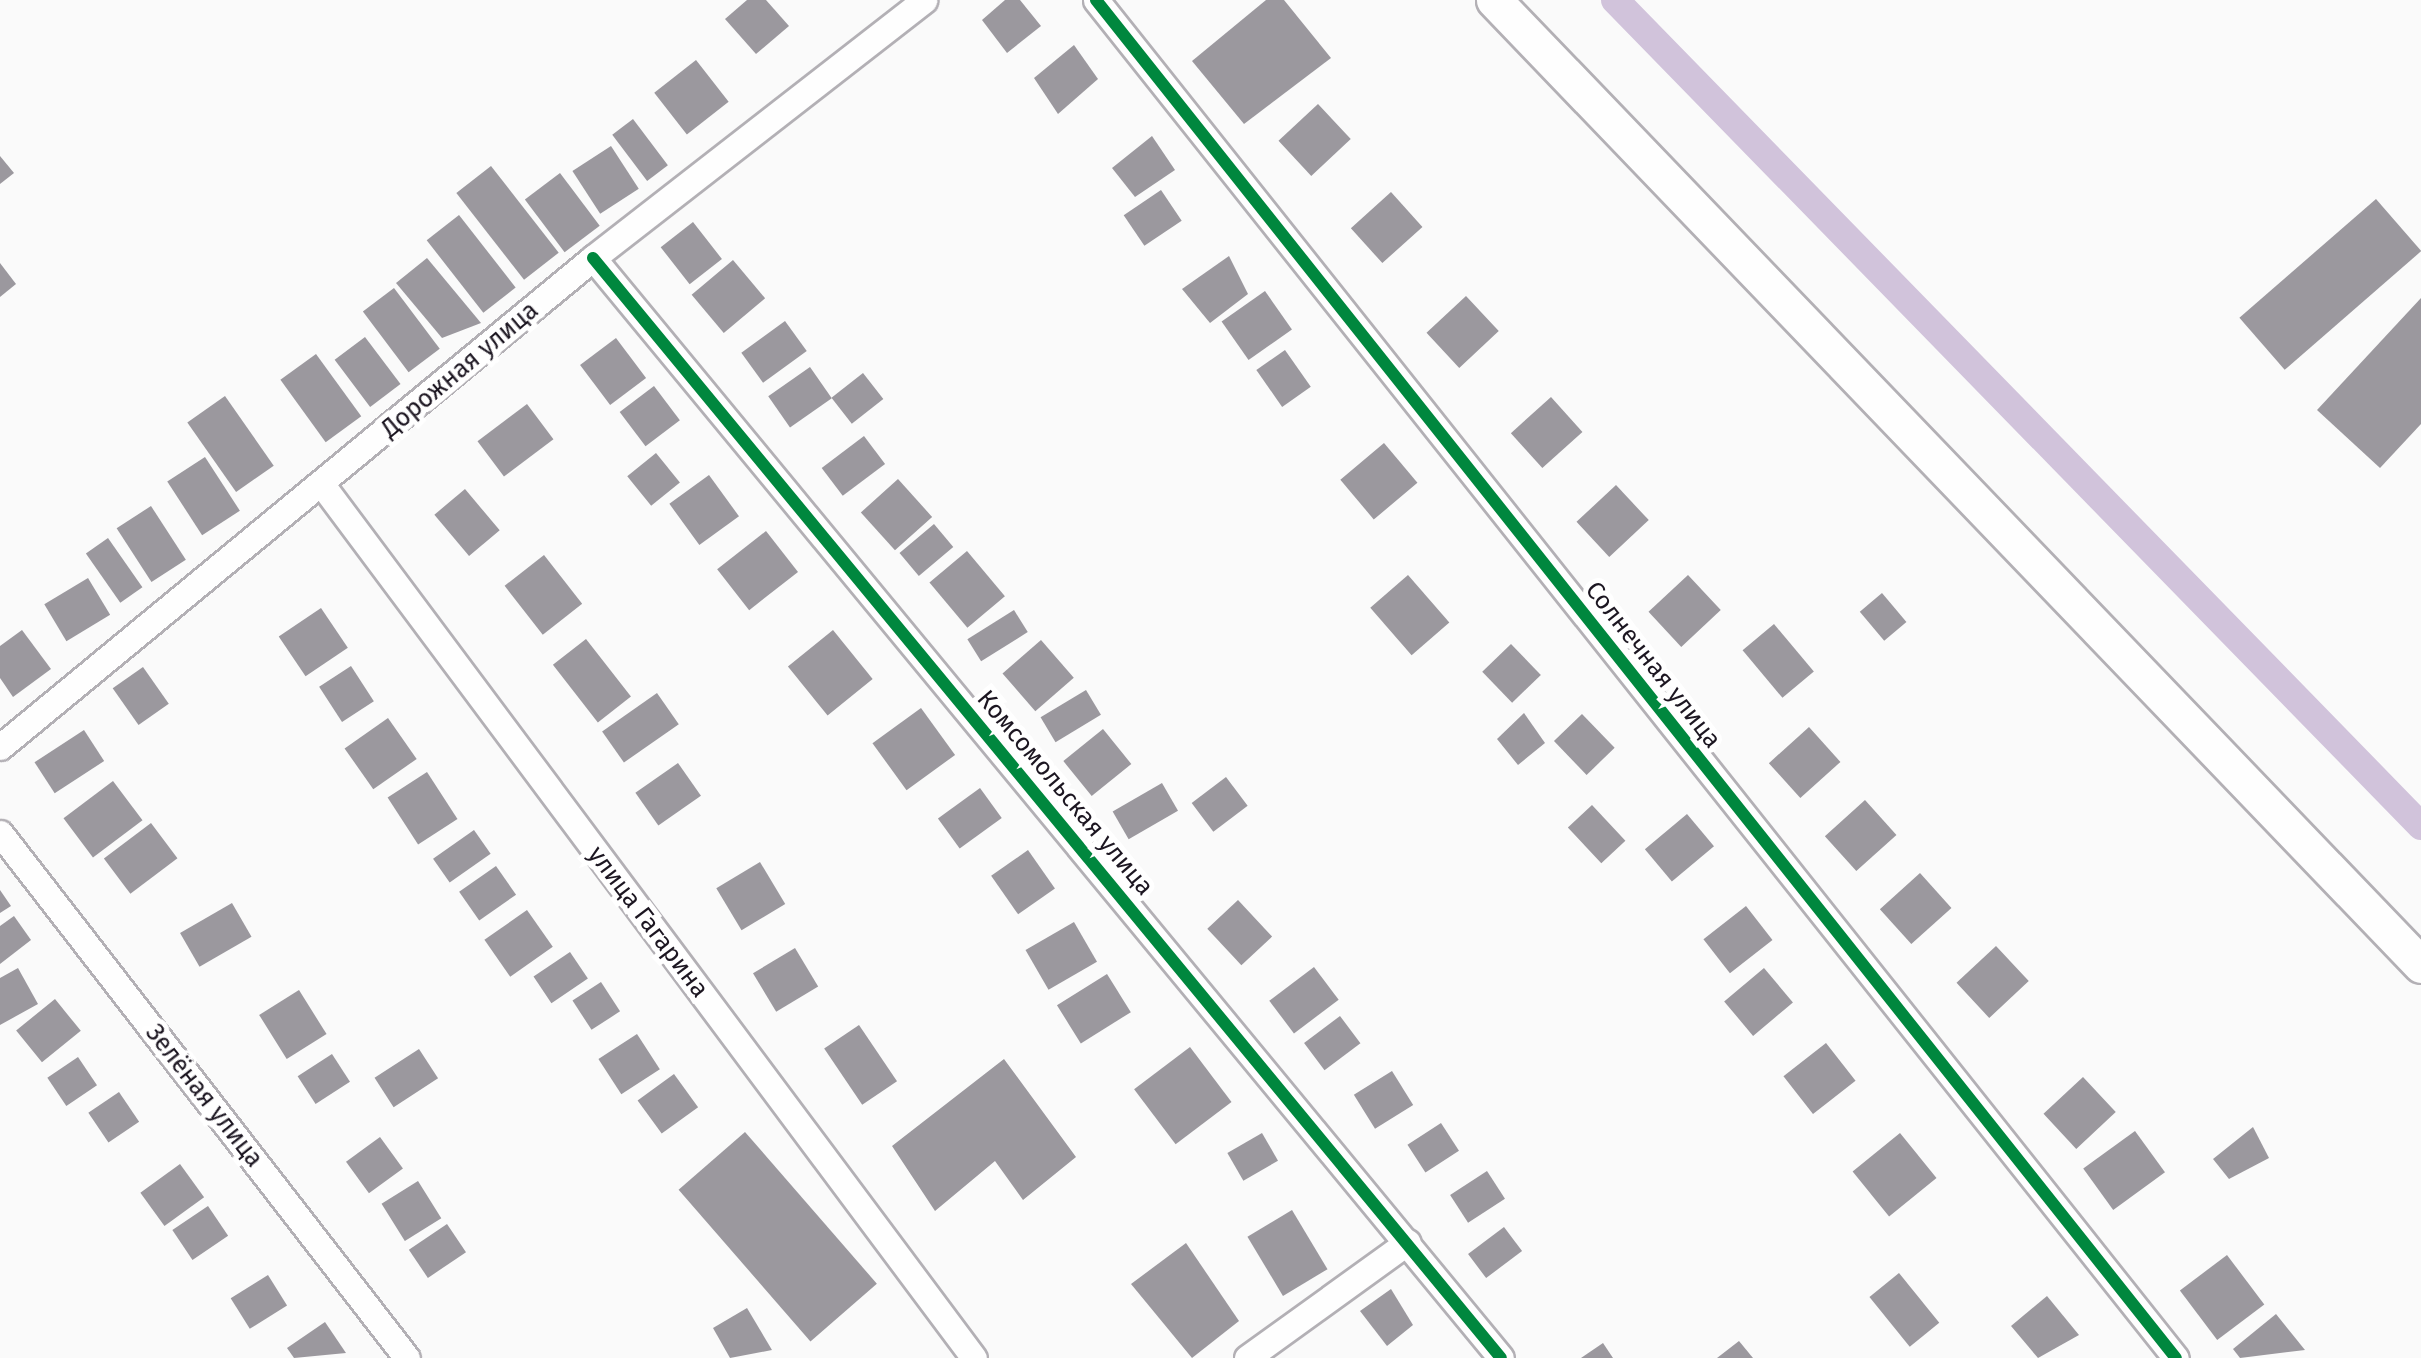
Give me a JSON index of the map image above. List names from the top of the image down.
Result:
{
  "streets": {
    "street": [
      "Дорожная улица",
      "Солнечная улица",
      "Комсомольская улица",
      "улица Гагарина",
      "Зелёная улица"
    ]
  },
  "crossings": [
    ["Дорожная улица", "Комсомольская улица"],
    ["Дорожная улица", "улица Гагарина"]
  ]
}
